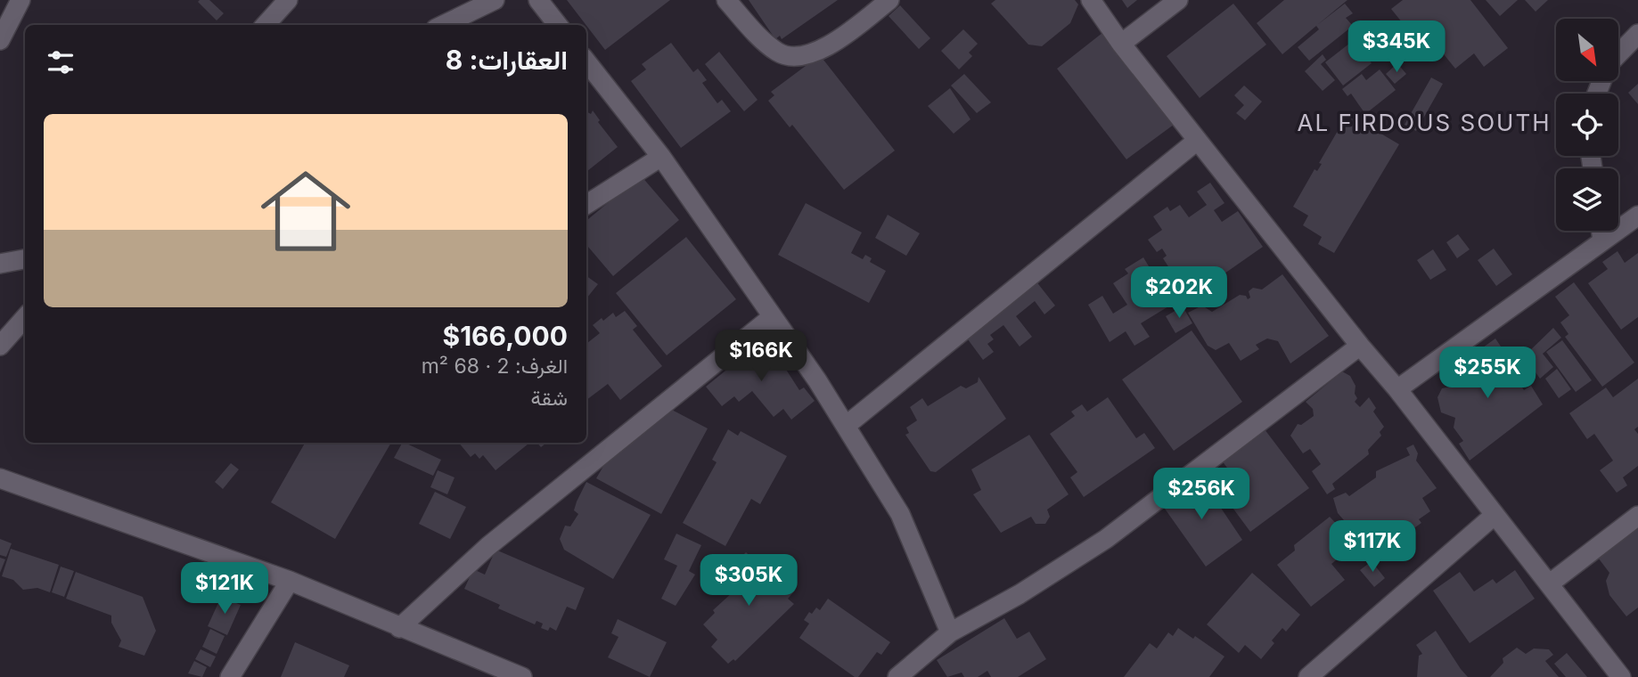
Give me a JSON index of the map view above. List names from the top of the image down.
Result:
{
  "districts": ["AL FIRDOUS SOUTH"],
  "north": "bottom right",
  "page": {
    "price": [
      "$345K",
      "$202K",
      "$166K",
      "$255K",
      "$256K",
      "$117K",
      "$305K",
      "$121K"
    ],
    "heading": "العقارات: 8",
    "list": [
      {
        "name": "$166,000",
        "note": "الغرف: 2 · 68 m² · شقة"
      }
    ]
  }
}
